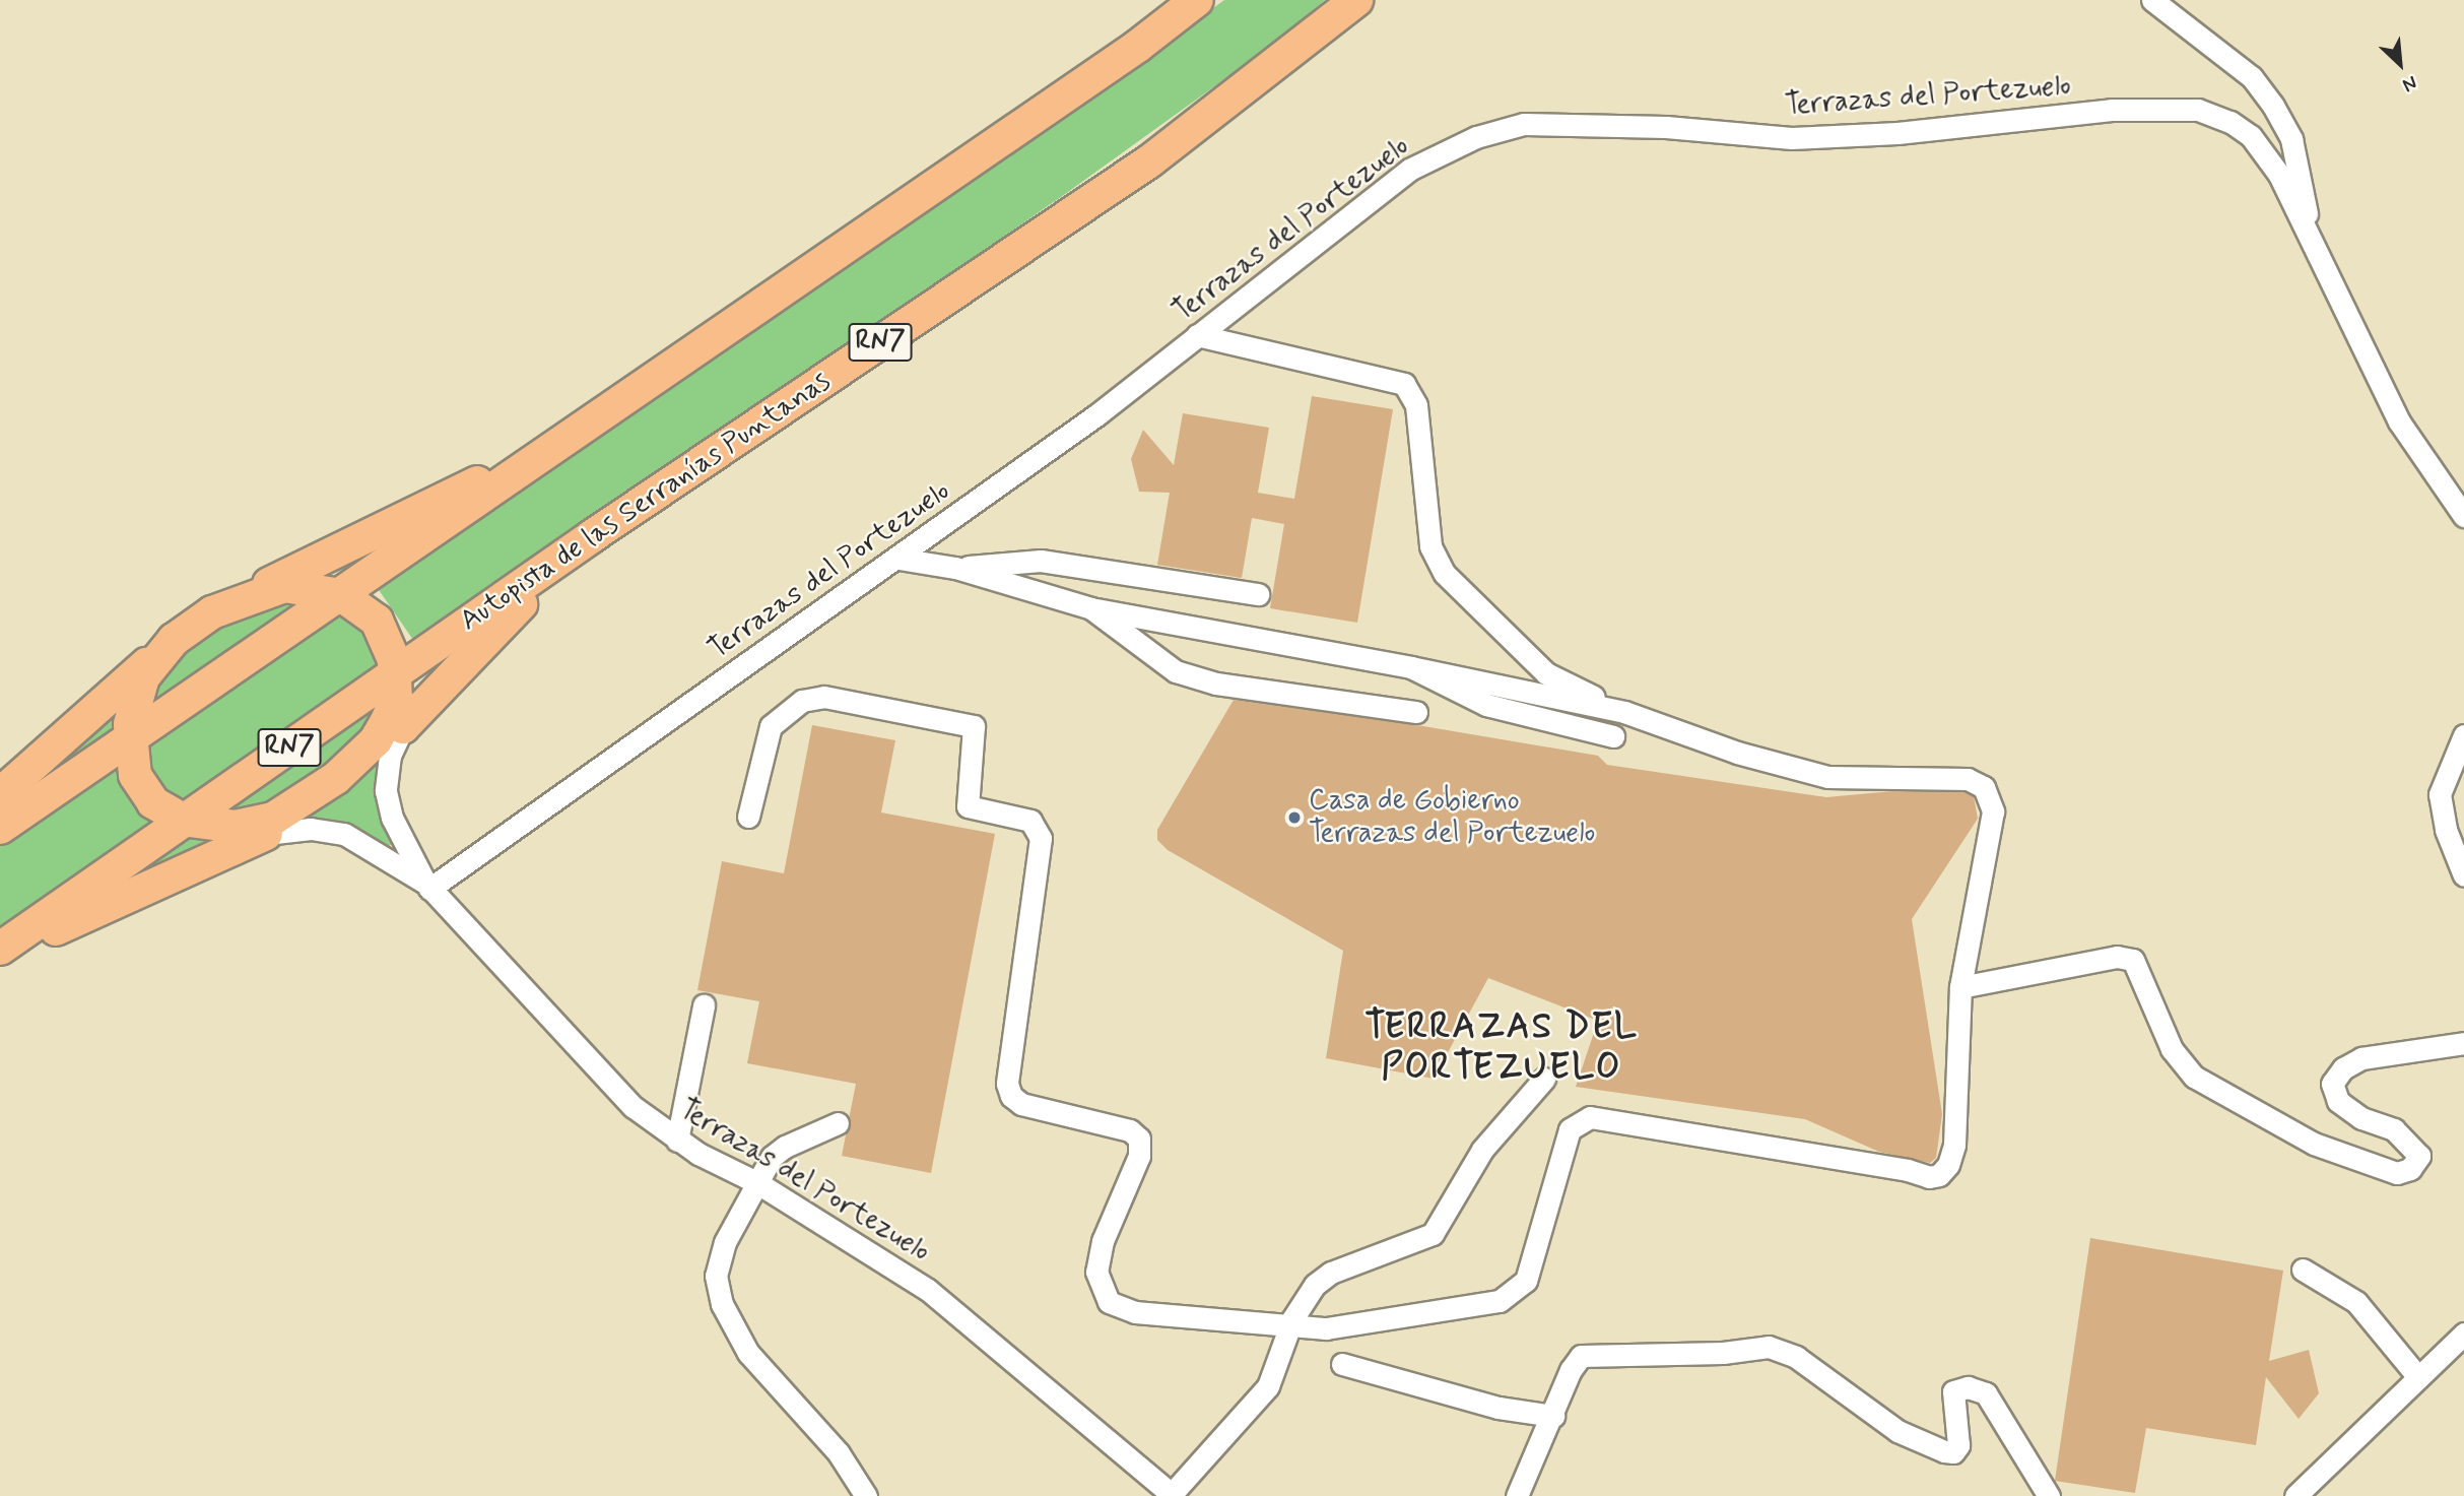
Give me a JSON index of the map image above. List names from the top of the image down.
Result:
{
  "streets": {
    "highway": ["RN7", "Autopista de las Serranías Puntanas"],
    "street": ["Terrazas del Portezuelo"]
  },
  "districts": ["TERRAZAS DEL PORTEZUELO"],
  "places": ["Casa de Gobierno Terrazas del Portezuelo"],
  "north": "bottom right"
}
